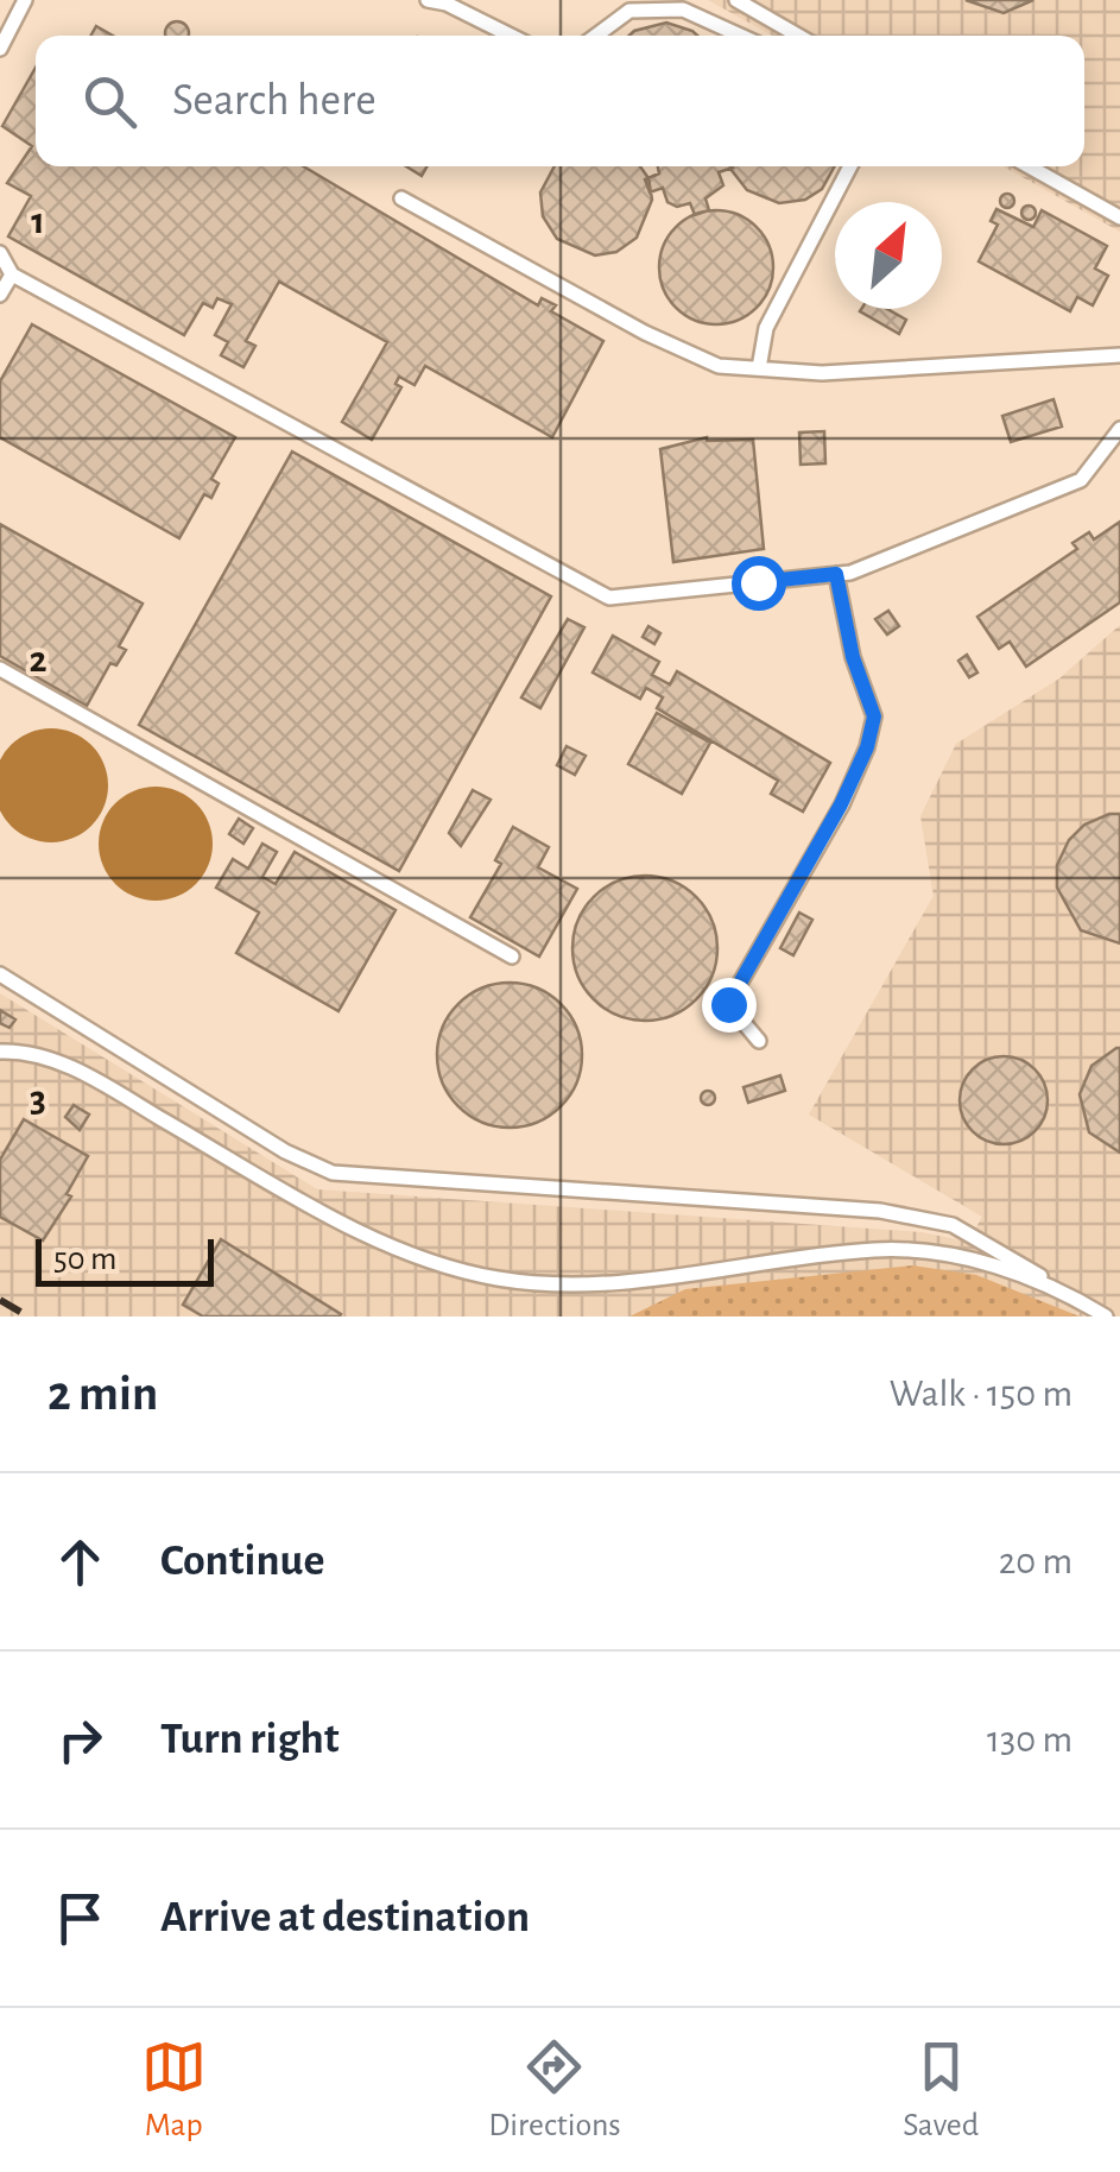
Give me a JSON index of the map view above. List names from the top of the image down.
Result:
{
  "scale_bar": "50 m",
  "north": "top right",
  "page": {
    "search": "Search here",
    "scale": "50 m",
    "heading": ["2 min", "Walk · 150 m"],
    "list": [
      ["Continue", "20 m"],
      ["Turn right", "130 m"],
      "Arrive at destination"
    ],
    "nav": ["Map", "Directions", "Saved"]
  },
  "grid": {
    "rows": ["1", "2", "3"]
  }
}
